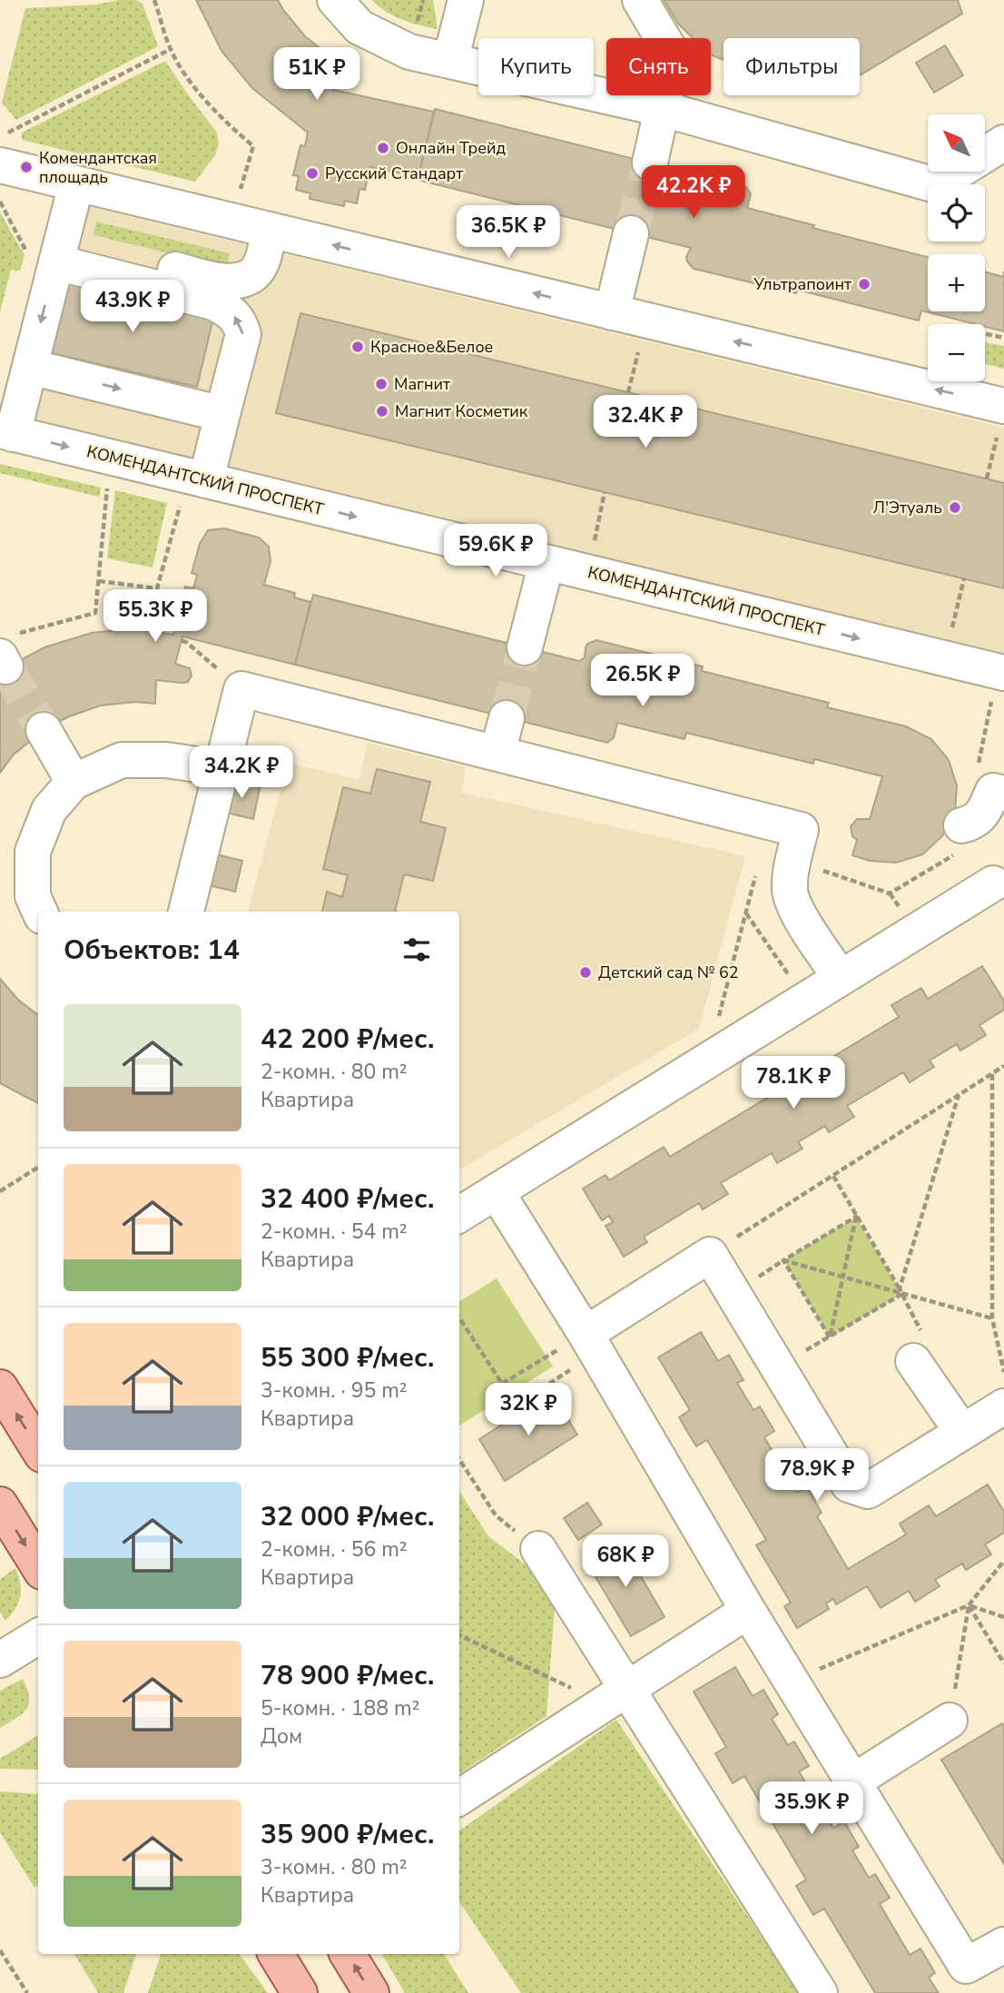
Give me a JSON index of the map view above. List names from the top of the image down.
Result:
{
  "streets": {
    "street": ["КОМЕНДАНТСКИЙ ПРОСПЕКТ"]
  },
  "places": [
    "Онлайн Трейд",
    "Комендантская площадь",
    "Русский Стандарт",
    "Ультрапоинт",
    "Красное&Белое",
    "Магнит",
    "Магнит Косметик",
    "Л'Этуаль",
    "Детский сад № 62"
  ],
  "north": "top left",
  "page": {
    "chip": ["Купить", "Снять", "Фильтры"],
    "price": [
      "51K ₽",
      "42.2K ₽",
      "36.5K ₽",
      "43.9K ₽",
      "32.4K ₽",
      "59.6K ₽",
      "55.3K ₽",
      "26.5K ₽",
      "34.2K ₽",
      "78.1K ₽",
      "32K ₽",
      "78.9K ₽",
      "68K ₽",
      "35.9K ₽"
    ],
    "map_buttons": ["+", "−"],
    "heading": "Объектов: 14",
    "list": [
      {
        "name": "42 200 ₽/мес.",
        "note": "2-комн. · 80 m² · Квартира"
      },
      {
        "name": "32 400 ₽/мес.",
        "note": "2-комн. · 54 m² · Квартира"
      },
      {
        "name": "55 300 ₽/мес.",
        "note": "3-комн. · 95 m² · Квартира"
      },
      {
        "name": "32 000 ₽/мес.",
        "note": "2-комн. · 56 m² · Квартира"
      },
      {
        "name": "78 900 ₽/мес.",
        "note": "5-комн. · 188 m² · Дом"
      },
      {
        "name": "35 900 ₽/мес.",
        "note": "3-комн. · 80 m² · Квартира"
      }
    ]
  }
}
